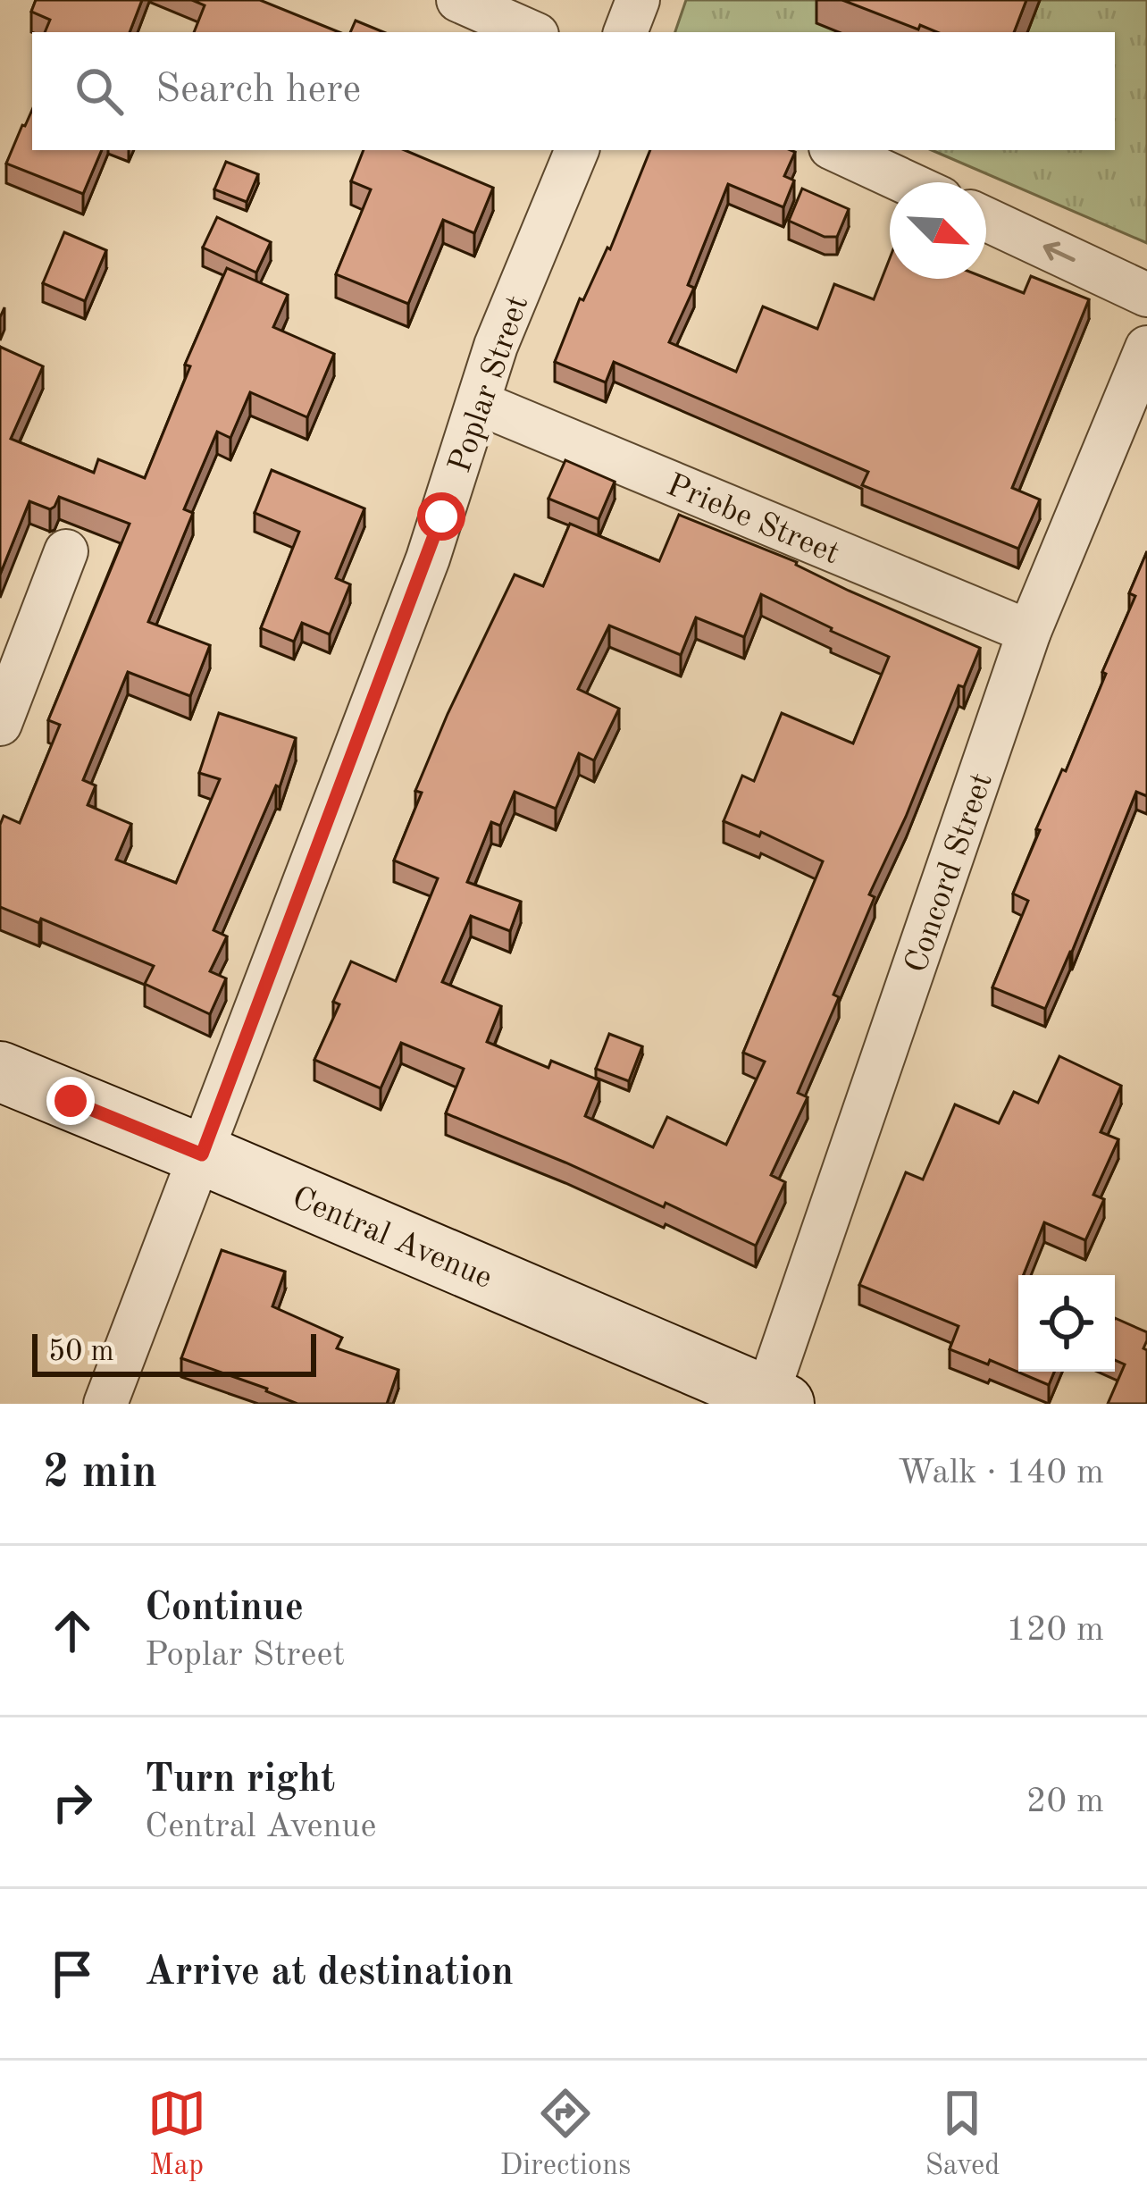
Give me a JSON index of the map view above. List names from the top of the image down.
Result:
{
  "streets": {
    "street": [
      "Poplar Street",
      "Priebe Street",
      "Concord Street",
      "Central Avenue"
    ]
  },
  "crossings": [
    ["Poplar Street", "Priebe Street"],
    ["Poplar Street", "Central Avenue"],
    ["Priebe Street", "Concord Street"],
    ["Concord Street", "Central Avenue"]
  ],
  "scale_bar": "50 m",
  "north": "bottom right",
  "page": {
    "search": "Search here",
    "scale": "50 m",
    "heading": ["2 min", "Walk · 140 m"],
    "list": [
      ["Continue", "Poplar Street", "120 m"],
      ["Turn right", "Central Avenue", "20 m"],
      "Arrive at destination"
    ],
    "nav": ["Map", "Directions", "Saved"]
  }
}
